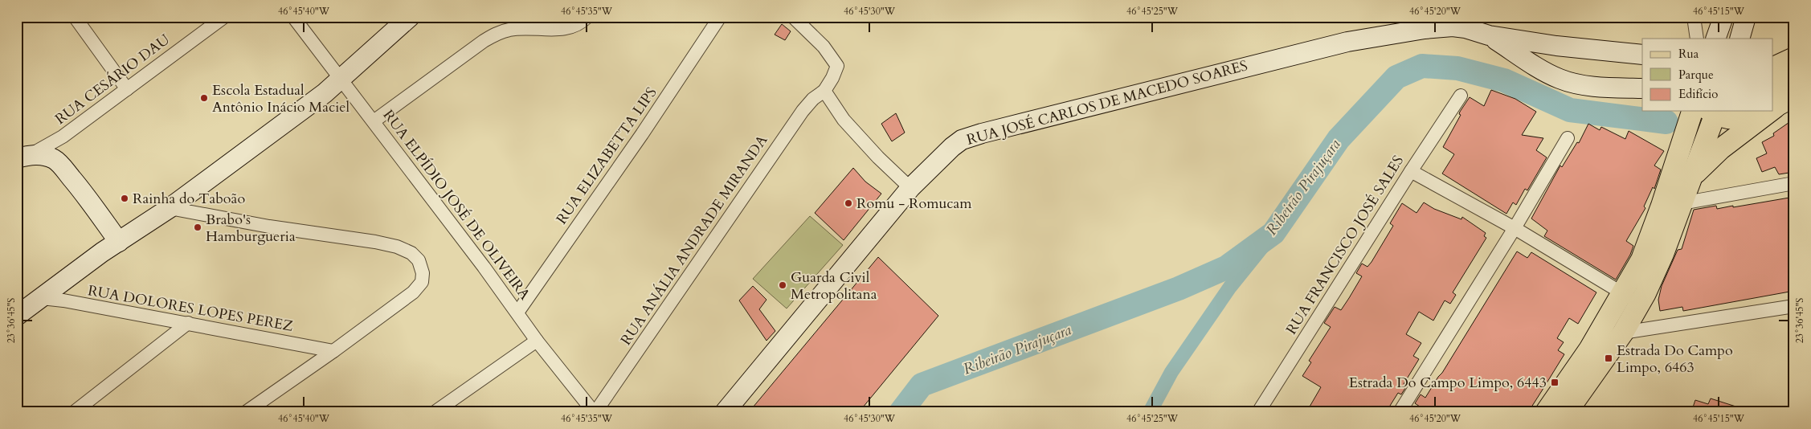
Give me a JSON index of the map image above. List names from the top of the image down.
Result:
{
  "streets": {
    "street": [
      "RUA CESÁRIO DAU",
      "RUA JOSÉ CARLOS DE MACEDO SOARES",
      "RUA ELIZABETTA LIPS",
      "RUA ELPÍDIO JOSÉ DE OLIVEIRA",
      "RUA ANÁLIA ANDRADE MIRANDA",
      "RUA FRANCISCO JOSÉ SALES",
      "RUA DOLORES LOPES PEREZ"
    ]
  },
  "crossings": [
    ["RUA ELIZABETTA LIPS", "RUA ELPÍDIO JOSÉ DE OLIVEIRA"],
    ["RUA ELPÍDIO JOSÉ DE OLIVEIRA", "RUA ANÁLIA ANDRADE MIRANDA"]
  ],
  "water": ["Ribeirão Pirajuçara"],
  "places": {
    "other": [
      "Escola Estadual Antônio Inácio Maciel",
      "Rainha do Taboão",
      "Romu - Romucam",
      "Brabo's Hamburgueria",
      "Guarda Civil Metropolitana"
    ],
    "transit": ["Estrada Do Campo Limpo, 6463", "Estrada Do Campo Limpo, 6443"]
  },
  "legend": ["Rua", "Parque", "Edifício"],
  "coordinates": [
    "46°45'40\"W",
    "46°45'35\"W",
    "46°45'30\"W",
    "46°45'25\"W",
    "46°45'20\"W",
    "46°45'15\"W",
    "23°36'45\"S"
  ]
}
